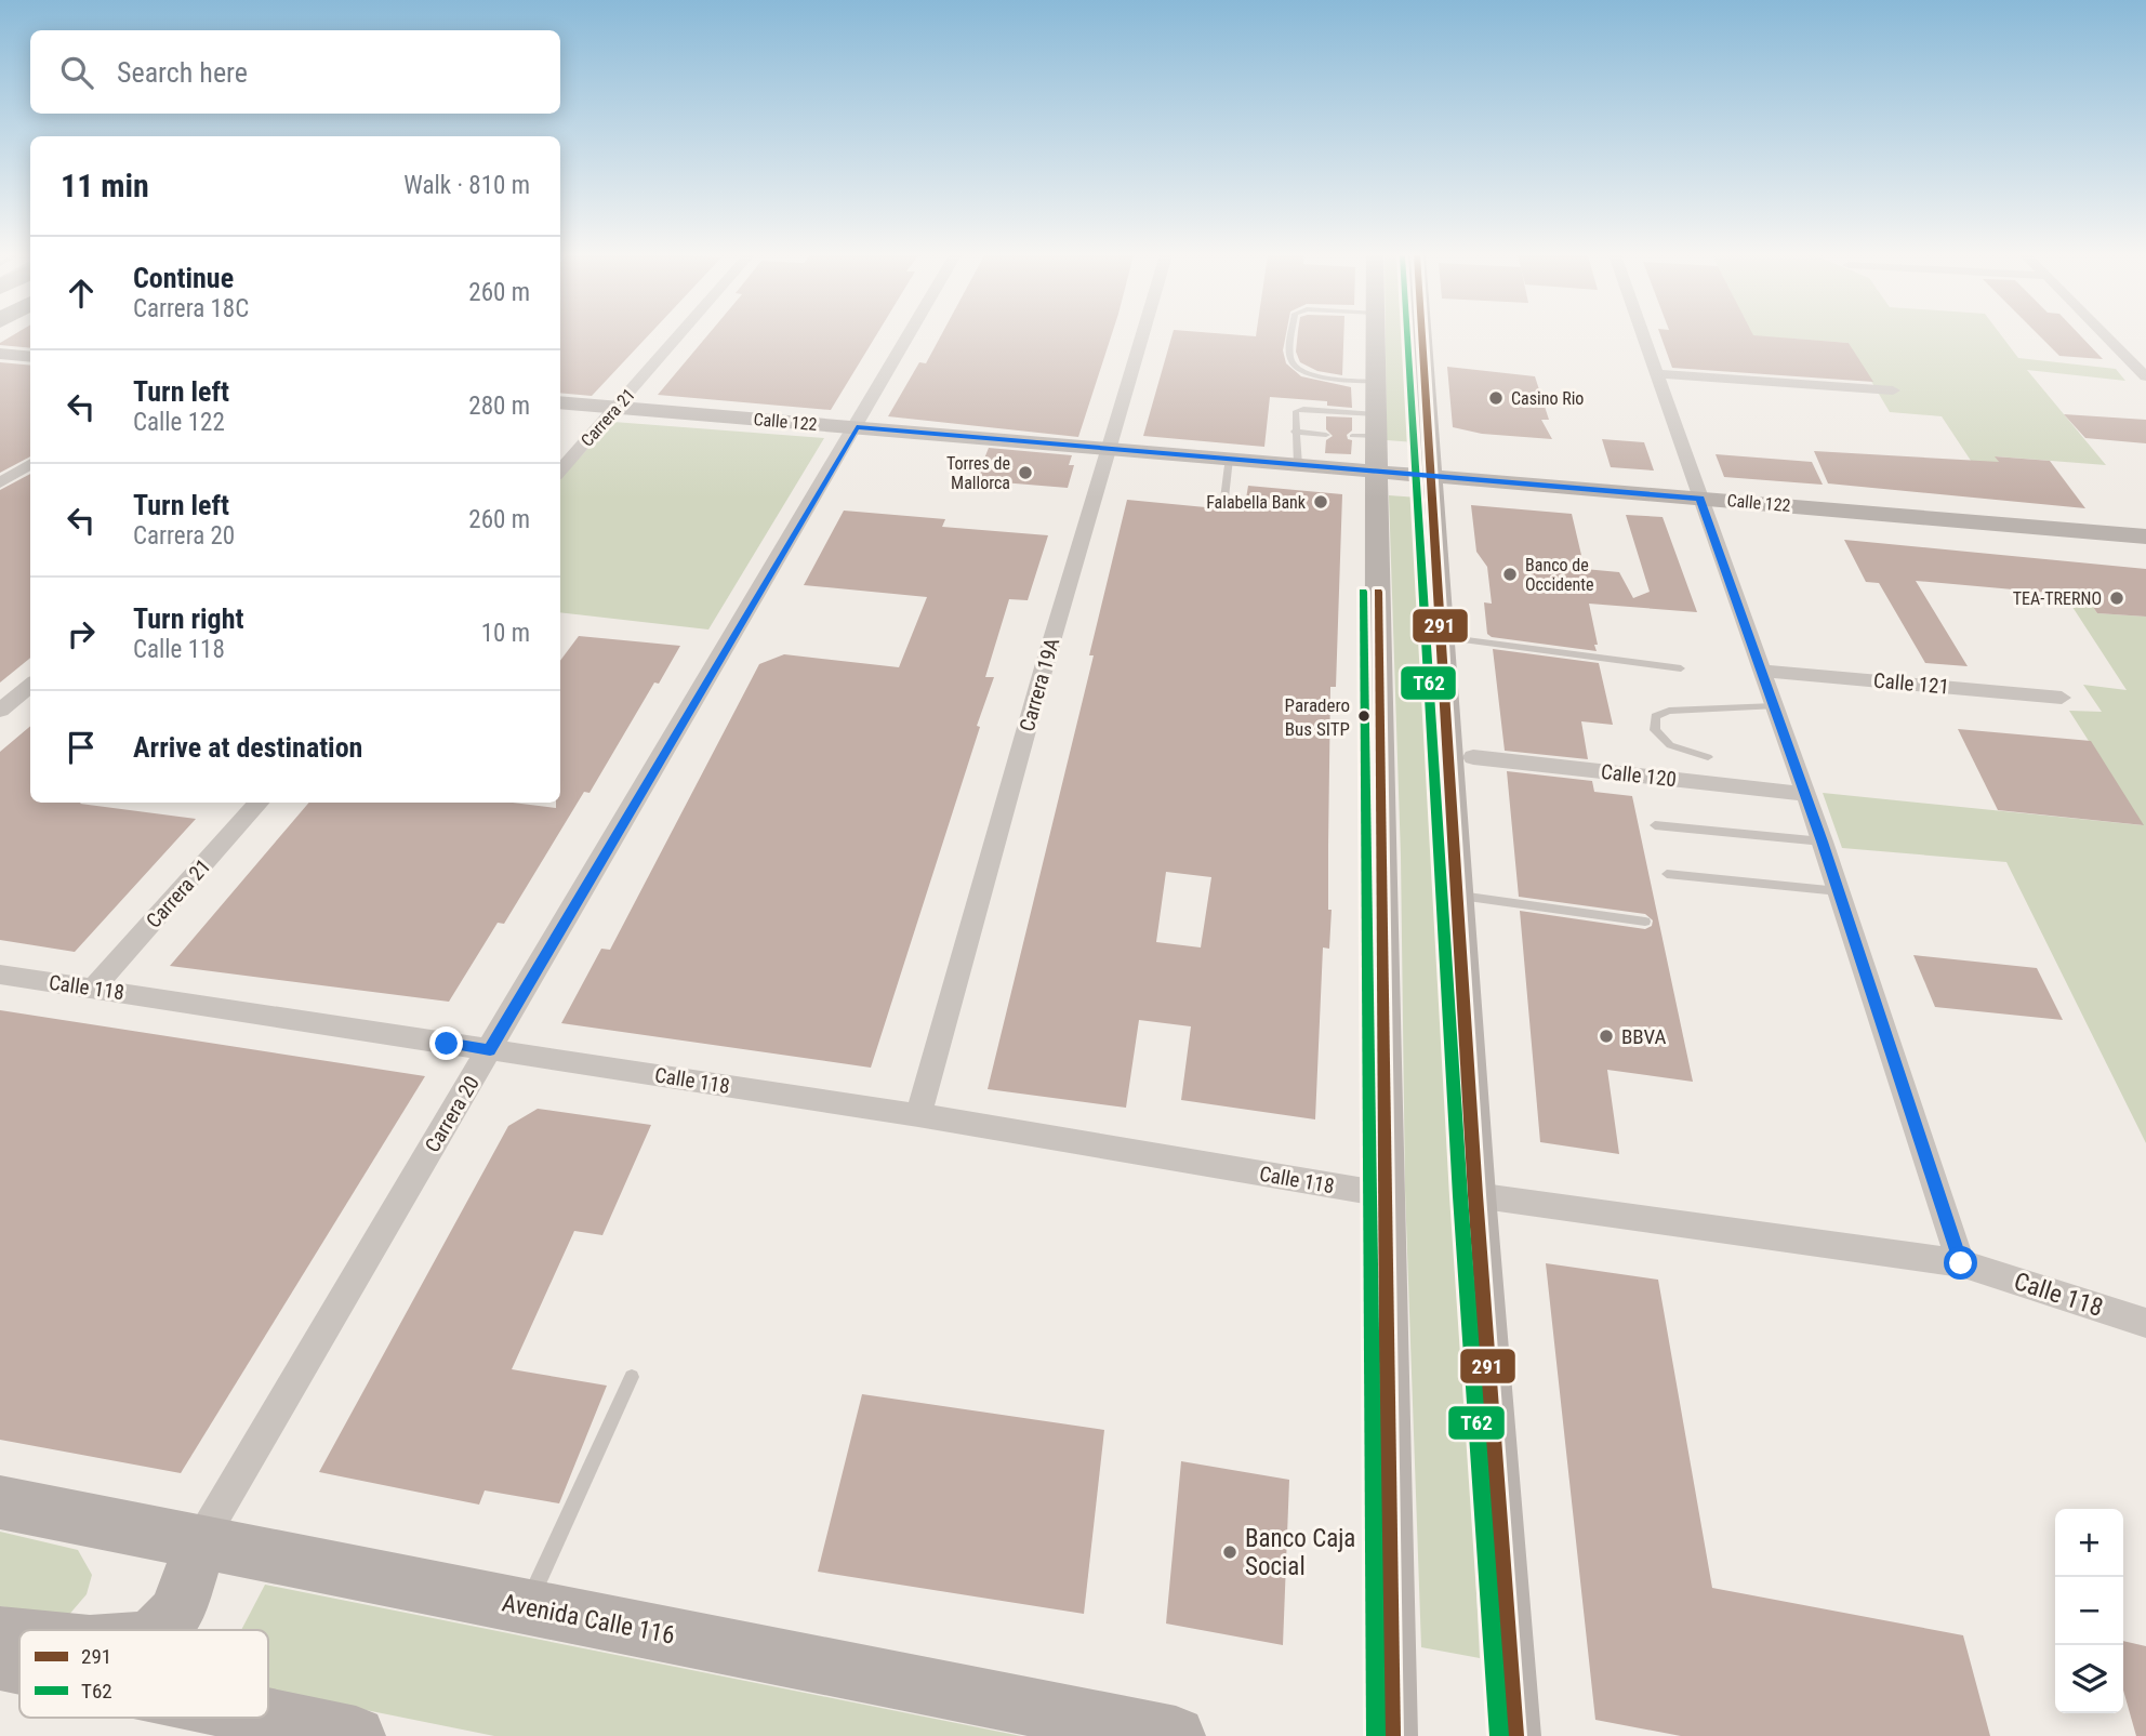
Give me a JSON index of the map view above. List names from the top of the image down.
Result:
{
  "streets": {
    "main road": ["Calle 122", "Avenida Calle 116"],
    "street": [
      "Carrera 21",
      "Calle 121",
      "Carrera 19A",
      "Calle 120",
      "Calle 118",
      "Carrera 20"
    ]
  },
  "crossings": [
    ["Carrera 21", "Calle 122"],
    ["Carrera 21", "Calle 118"],
    ["Calle 122", "Carrera 19A"],
    ["Calle 122", "Carrera 20"],
    ["Carrera 19A", "Calle 118"],
    ["Calle 118", "Carrera 20"],
    ["Carrera 20", "Avenida Calle 116"]
  ],
  "places": [
    "Casino Rio",
    "Torres de Mallorca",
    "Falabella Bank",
    "Banco de Occidente",
    "TEA-TRERNO",
    "Paradero Bus SITP",
    "BBVA",
    "Banco Caja Social"
  ],
  "lines": ["transit line 291", "transit line T62"],
  "legend": ["291", "T62"],
  "page": {
    "search": "Search here",
    "heading": ["11 min", "Walk · 810 m"],
    "list": [
      ["Continue", "Carrera 18C", "260 m"],
      ["Turn left", "Calle 122", "280 m"],
      ["Turn left", "Carrera 20", "260 m"],
      ["Turn right", "Calle 118", "10 m"],
      "Arrive at destination"
    ],
    "map_buttons": ["+", "−"]
  }
}
